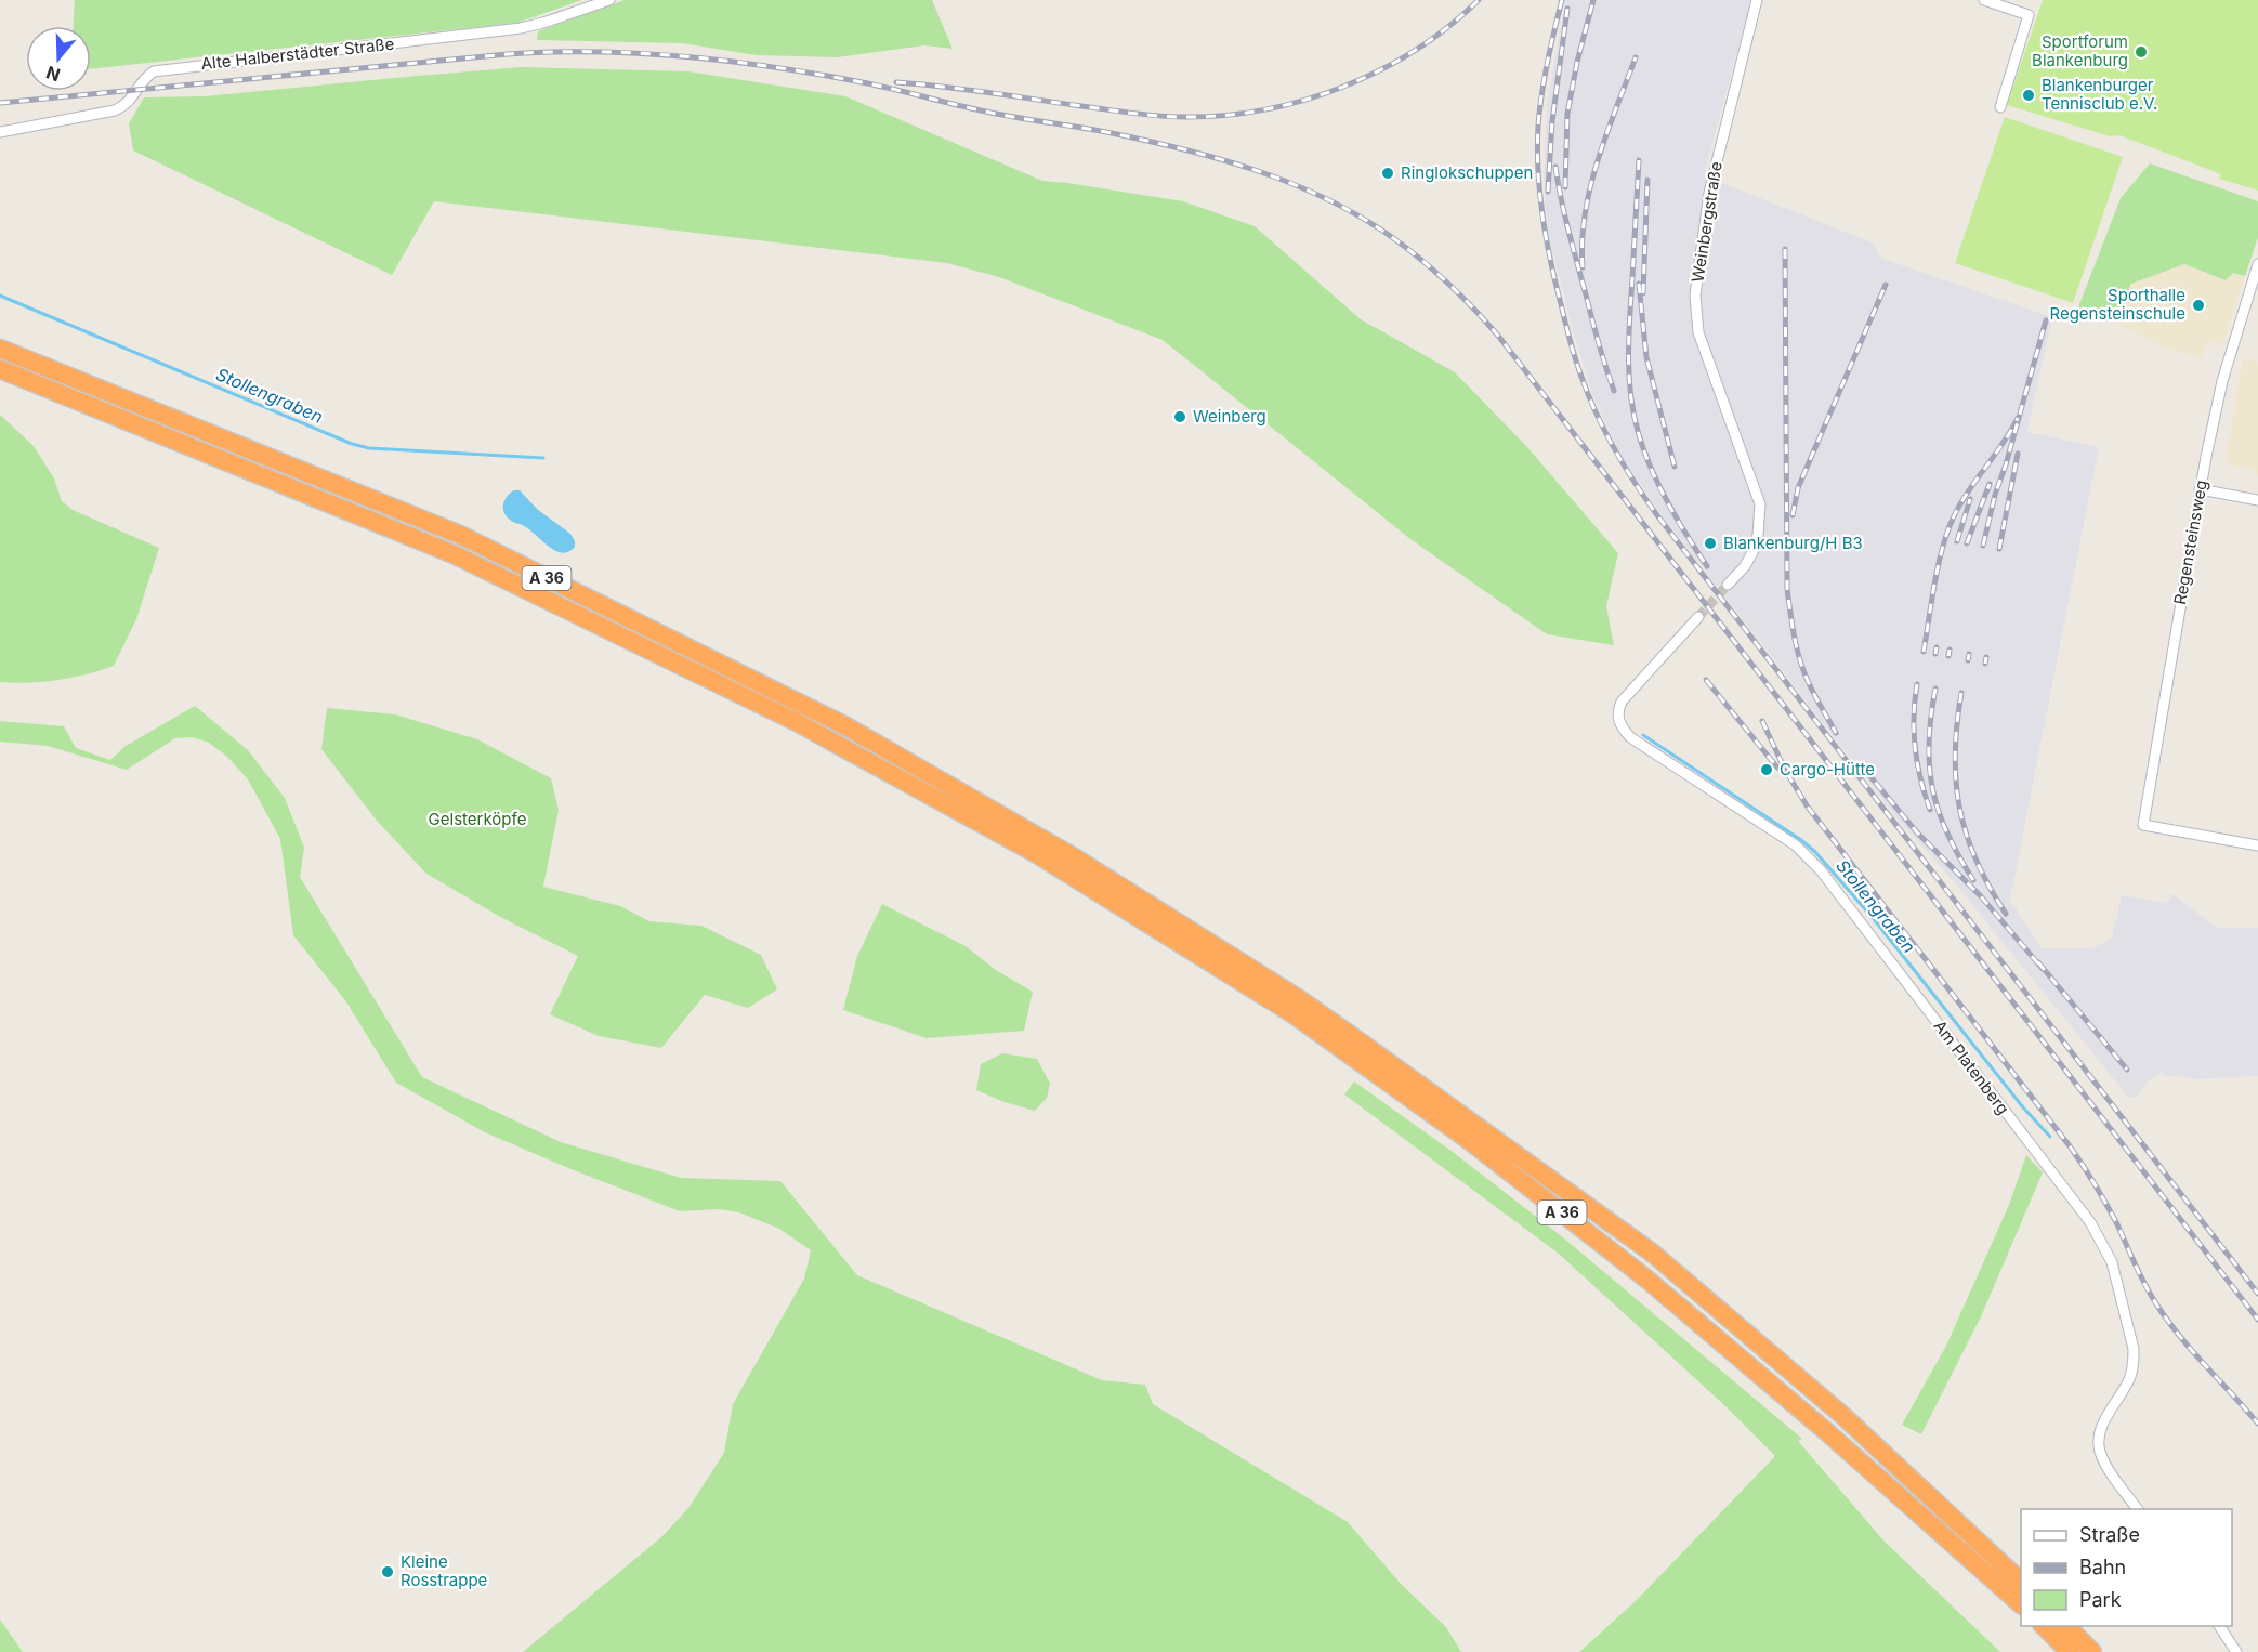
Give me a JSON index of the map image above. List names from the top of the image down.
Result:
{
  "streets": {
    "highway": ["A 36"],
    "street": [
      "Alte Halberstädter Straße",
      "Weinbergstraße",
      "Regensteinsweg",
      "Am Platenberg"
    ]
  },
  "water": ["Stollengraben"],
  "parks": ["Gelsterköpfe"],
  "places": [
    "Sportforum Blankenburg",
    "Blankenburger Tennisclub e.V.",
    "Ringlokschuppen",
    "Sporthalle Regensteinschule",
    "Weinberg",
    "Blankenburg/H B3",
    "Cargo-Hütte",
    "Kleine Rosstrappe"
  ],
  "legend": ["Straße", "Bahn", "Park"],
  "north": "bottom"
}
